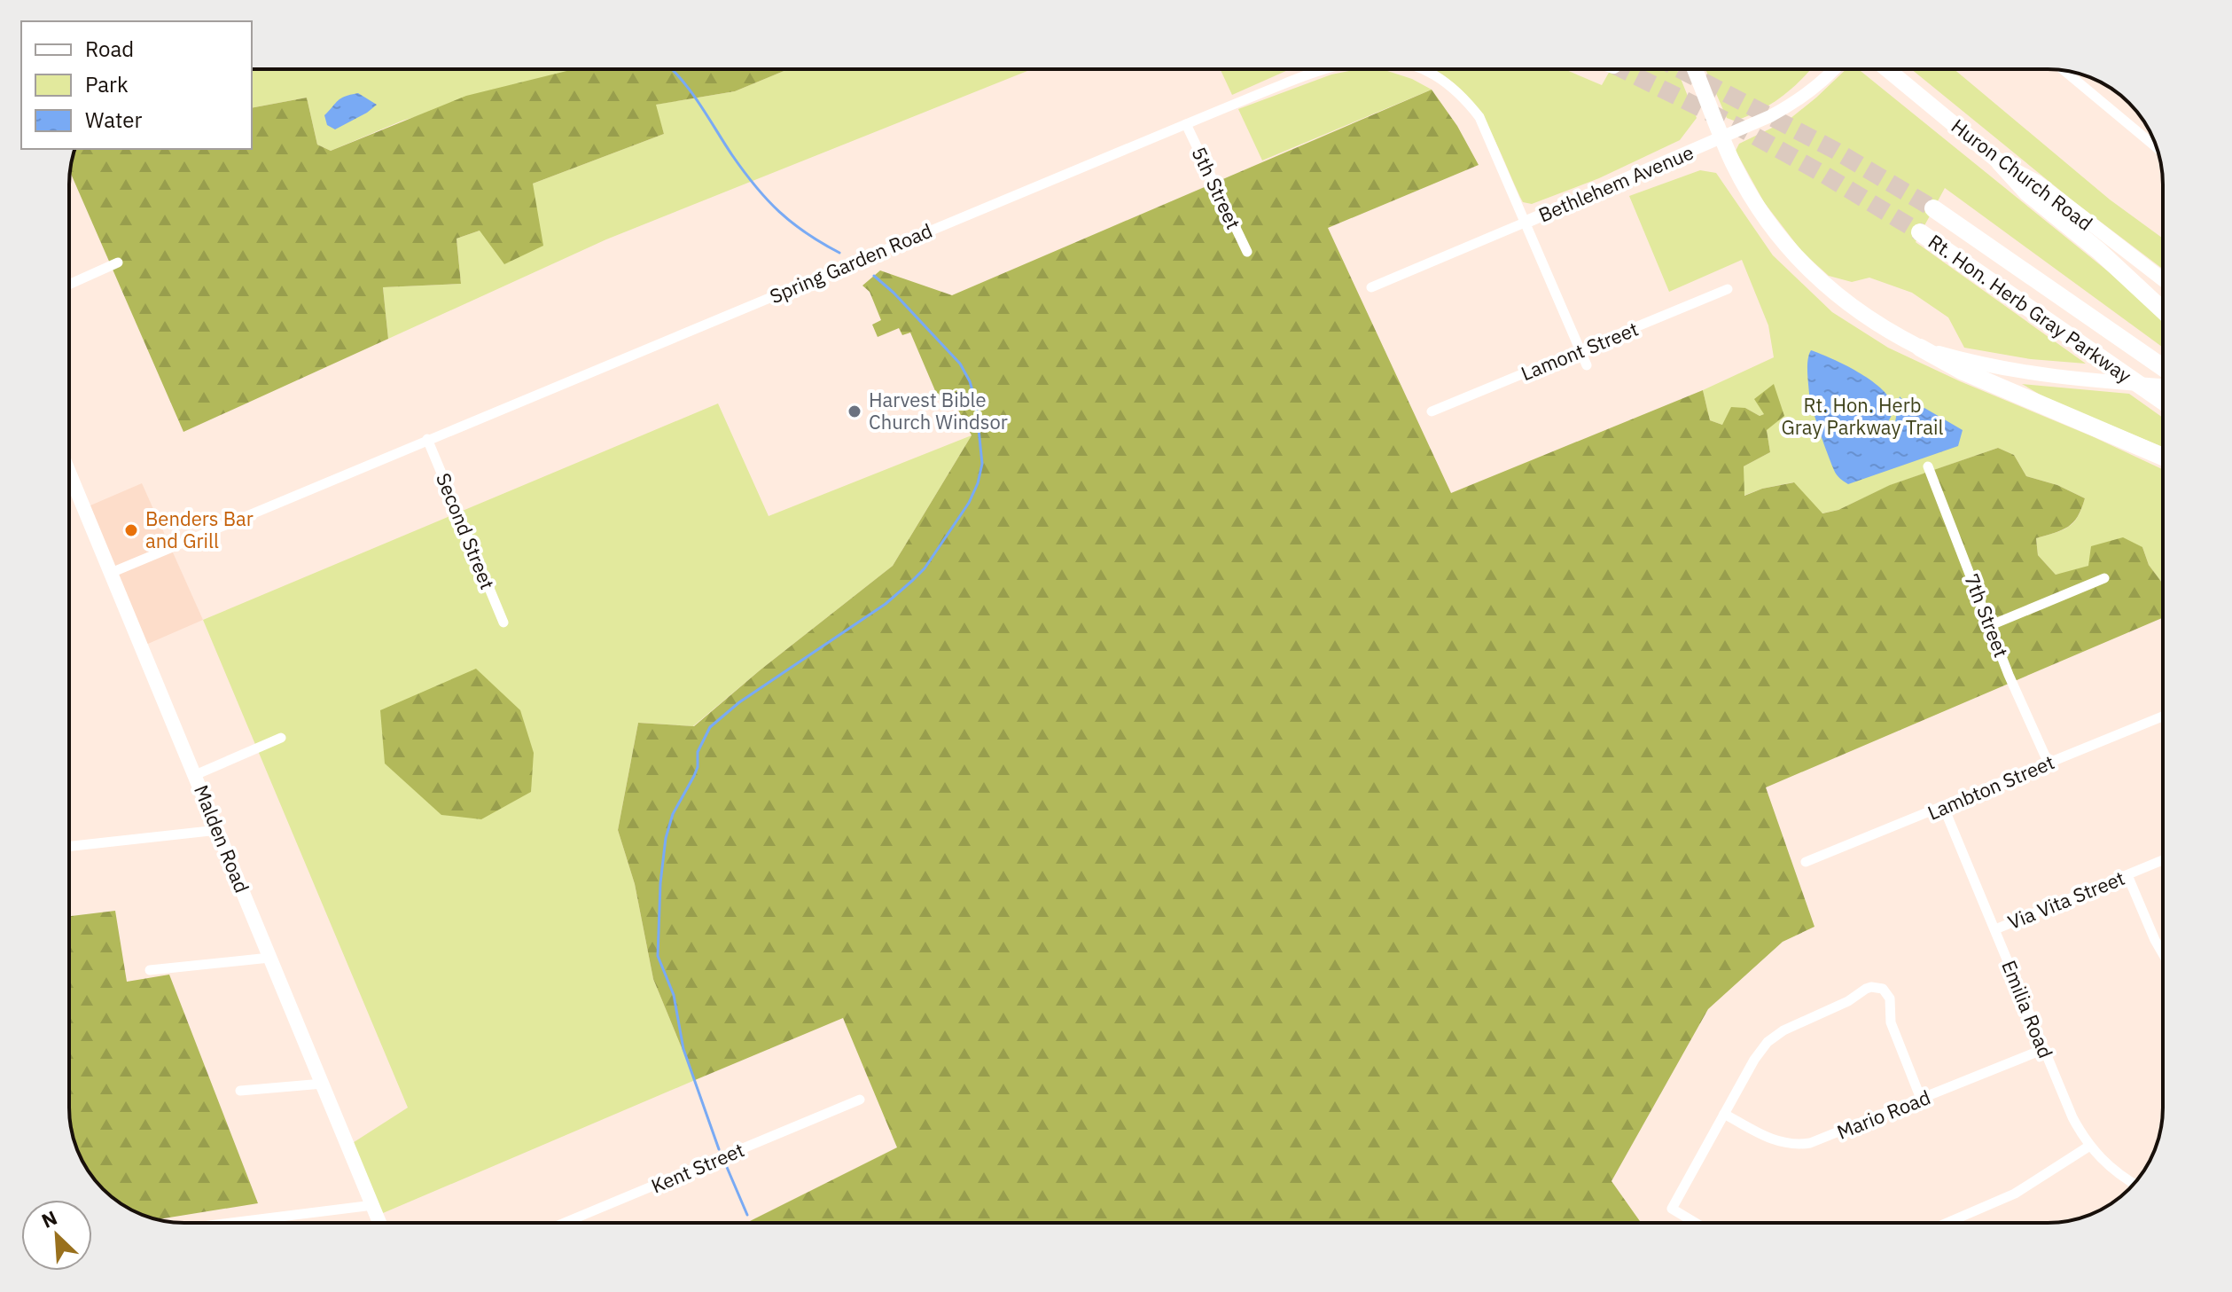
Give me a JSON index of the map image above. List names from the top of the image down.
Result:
{
  "streets": {
    "highway": ["Huron Church Road", "Rt. Hon. Herb Gray Parkway"],
    "main road": ["Malden Road"],
    "street": [
      "Bethlehem Avenue",
      "5th Street",
      "Spring Garden Road",
      "Lamont Street",
      "Second Street",
      "7th Street",
      "Lambton Street",
      "Via Vita Street",
      "Emilia Road",
      "Mario Road",
      "Kent Street"
    ]
  },
  "crossings": [
    ["Bethlehem Avenue", "Spring Garden Road"],
    ["5th Street", "Spring Garden Road"],
    ["Spring Garden Road", "Lamont Street"],
    ["Spring Garden Road", "Second Street"],
    ["Spring Garden Road", "Malden Road"],
    ["7th Street", "Lambton Street"],
    ["Lambton Street", "Emilia Road"],
    ["Via Vita Street", "Emilia Road"],
    ["Emilia Road", "Mario Road"]
  ],
  "parks": ["Rt. Hon. Herb Gray Parkway Trail"],
  "places": ["Harvest Bible Church Windsor", "Benders Bar and Grill"],
  "legend": ["Road", "Park", "Water"],
  "north": "top left"
}
